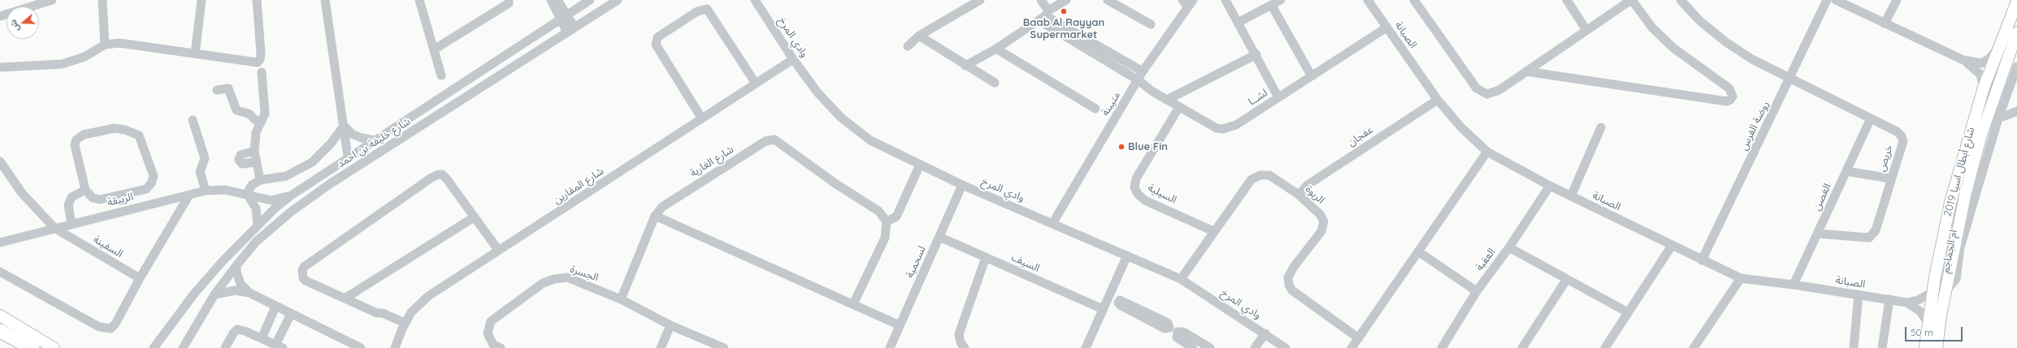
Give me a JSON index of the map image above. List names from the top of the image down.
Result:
{
  "streets": {
    "main road": ["شارع أبطال اسيا 2019"],
    "street": [
      "الصبانة",
      "وادي المرخ",
      "لشــا",
      "متيبنة",
      "روضة الفرس",
      "عفجان",
      "شارع خليفة بن احمد",
      "خريص",
      "شارع الغارية",
      "شارع المقارين",
      "السيلية",
      "الربوة",
      "الغصن",
      "الربيقة",
      "السفينة",
      "ام الجماجم",
      "العقبة",
      "لسحمية",
      "السيف",
      "الجسرة"
    ]
  },
  "crossings": [
    ["الصبانة", "لشــا"],
    ["الصبانة", "روضة الفرس"],
    ["الصبانة", "عفجان"],
    ["الصبانة", "شارع أبطال اسيا 2019"],
    ["الصبانة", "الغصن"],
    ["الصبانة", "العقبة"],
    ["وادي المرخ", "متيبنة"],
    ["وادي المرخ", "شارع المقارين"],
    ["وادي المرخ", "الربوة"],
    ["وادي المرخ", "لسحمية"],
    ["لشــا", "متيبنة"],
    ["لشــا", "السيلية"],
    ["روضة الفرس", "خريص"],
    ["عفجان", "الربوة"],
    ["شارع خليفة بن احمد", "الربيقة"],
    ["خريص", "الغصن"],
    ["شارع أبطال اسيا 2019", "ام الجماجم"],
    ["السيلية", "الربوة"],
    ["الربيقة", "السفينة"],
    ["لسحمية", "السيف"]
  ],
  "places": ["Baab Al Rayyan Supermarket", "Blue Fin"],
  "scale_bar": "50 m",
  "north": "left"
}
